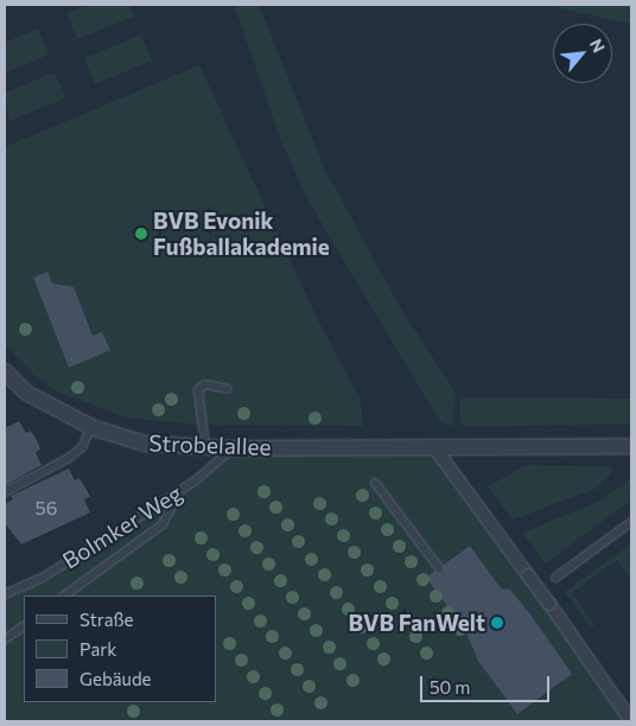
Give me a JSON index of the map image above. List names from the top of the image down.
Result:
{
  "streets": {
    "street": ["Strobelallee"],
    "lane": ["Bolmker Weg"]
  },
  "crossings": [
    ["Strobelallee", "Bolmker Weg"]
  ],
  "places": ["BVB Evonik Fußballakademie", "BVB FanWelt"],
  "house_numbers": ["56"],
  "legend": ["Straße", "Park", "Gebäude"],
  "scale_bar": "50 m",
  "north": "top right"
}
